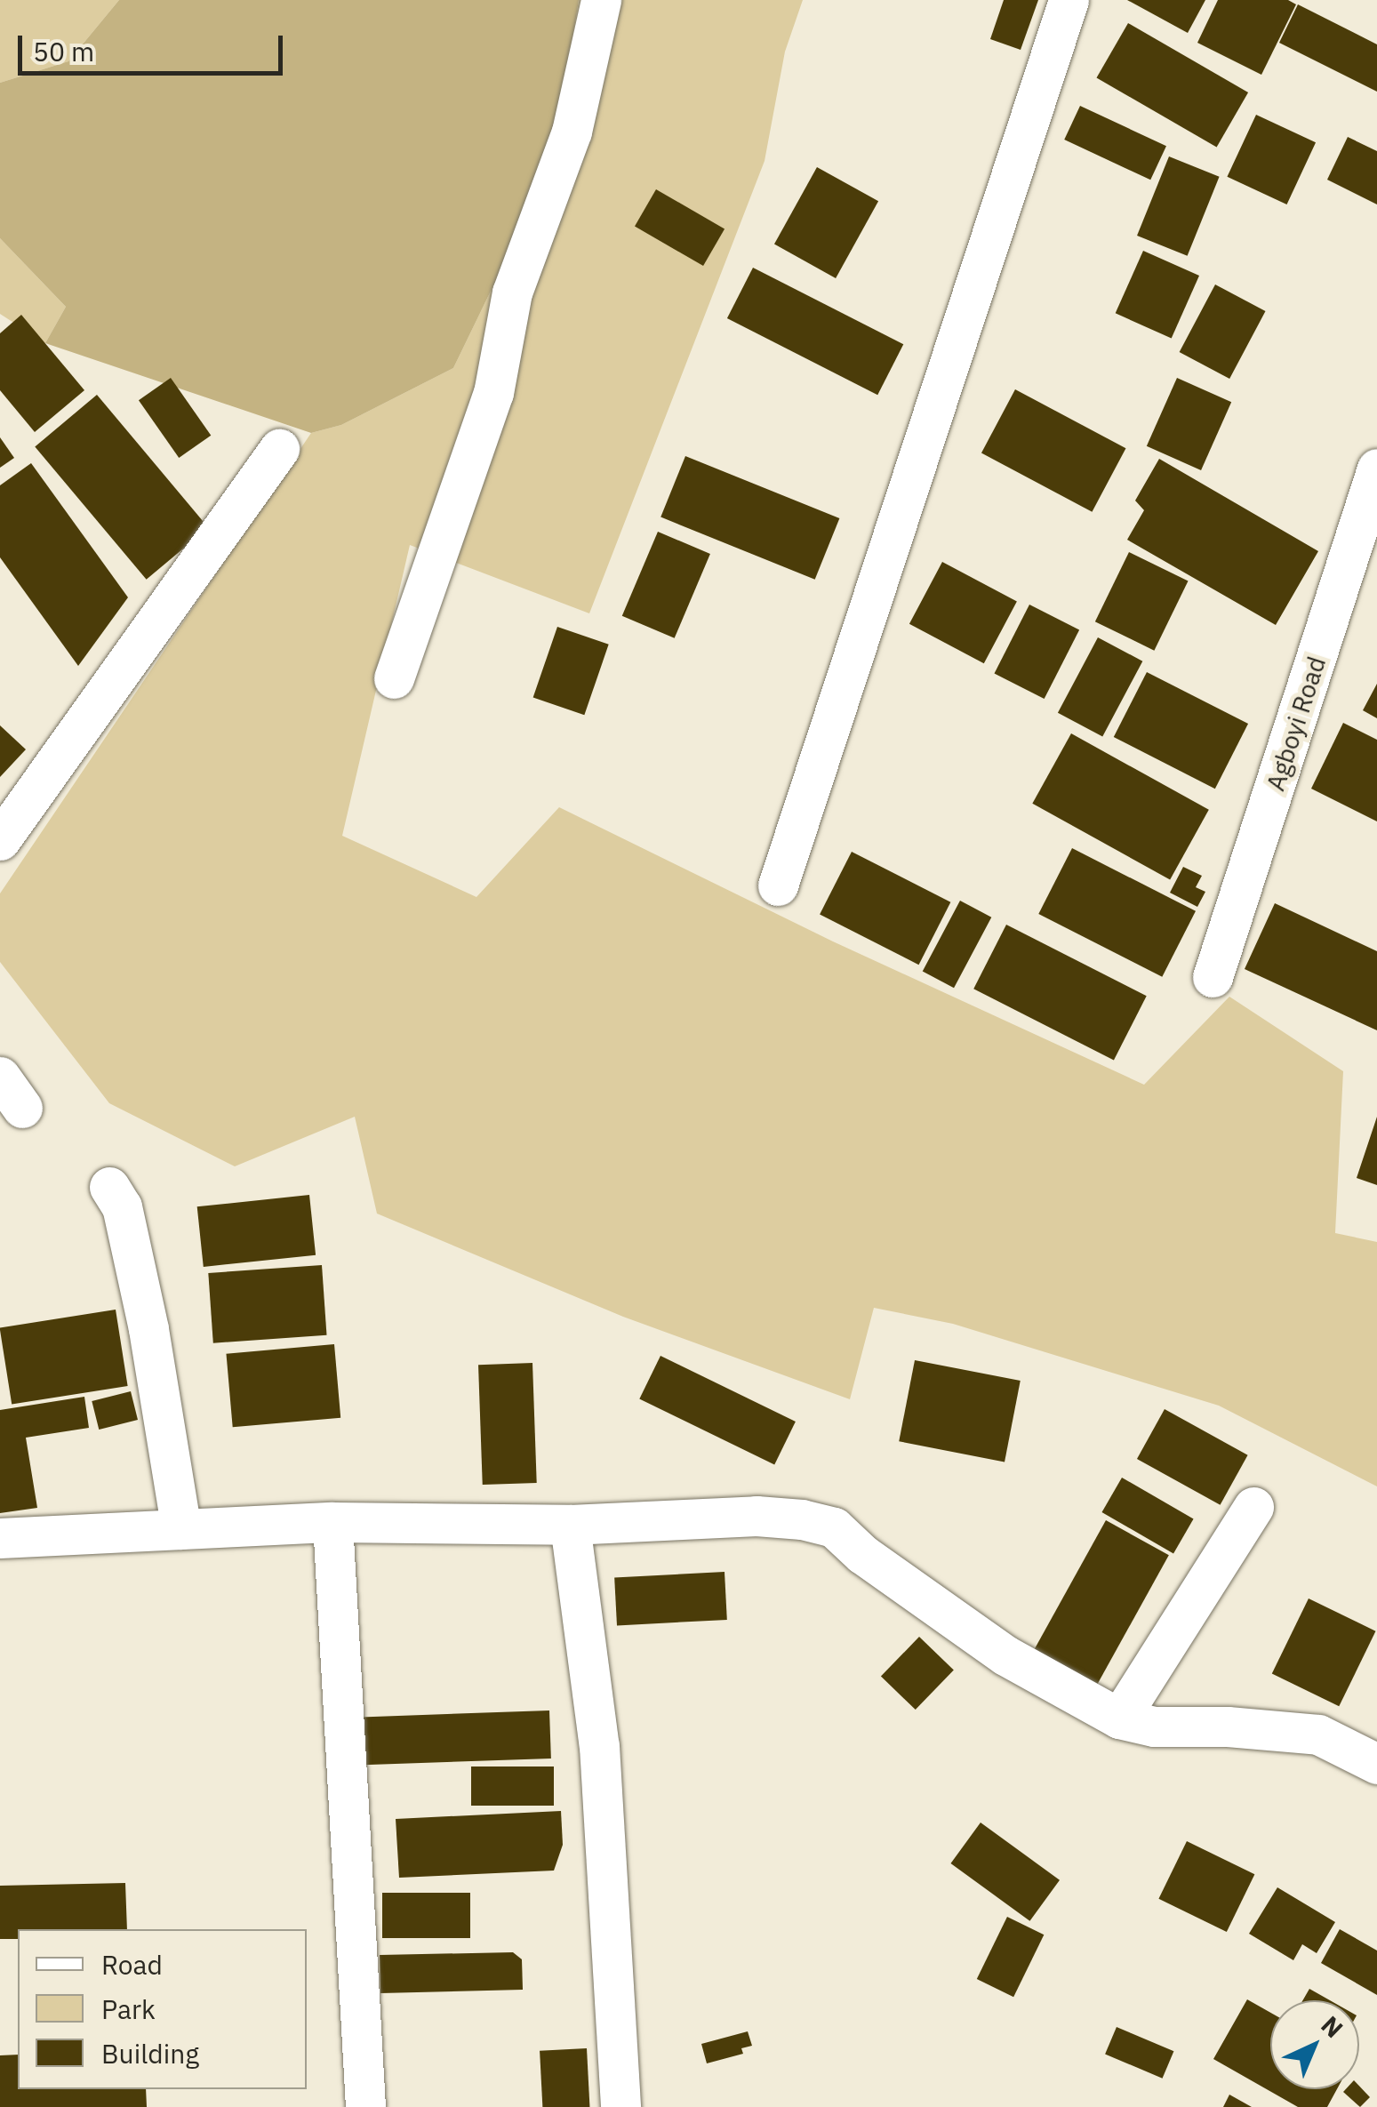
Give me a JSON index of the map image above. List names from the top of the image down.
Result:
{
  "streets": {
    "street": ["Agboyi Road"]
  },
  "legend": ["Road", "Park", "Building"],
  "scale_bar": "50 m",
  "north": "top right"
}
